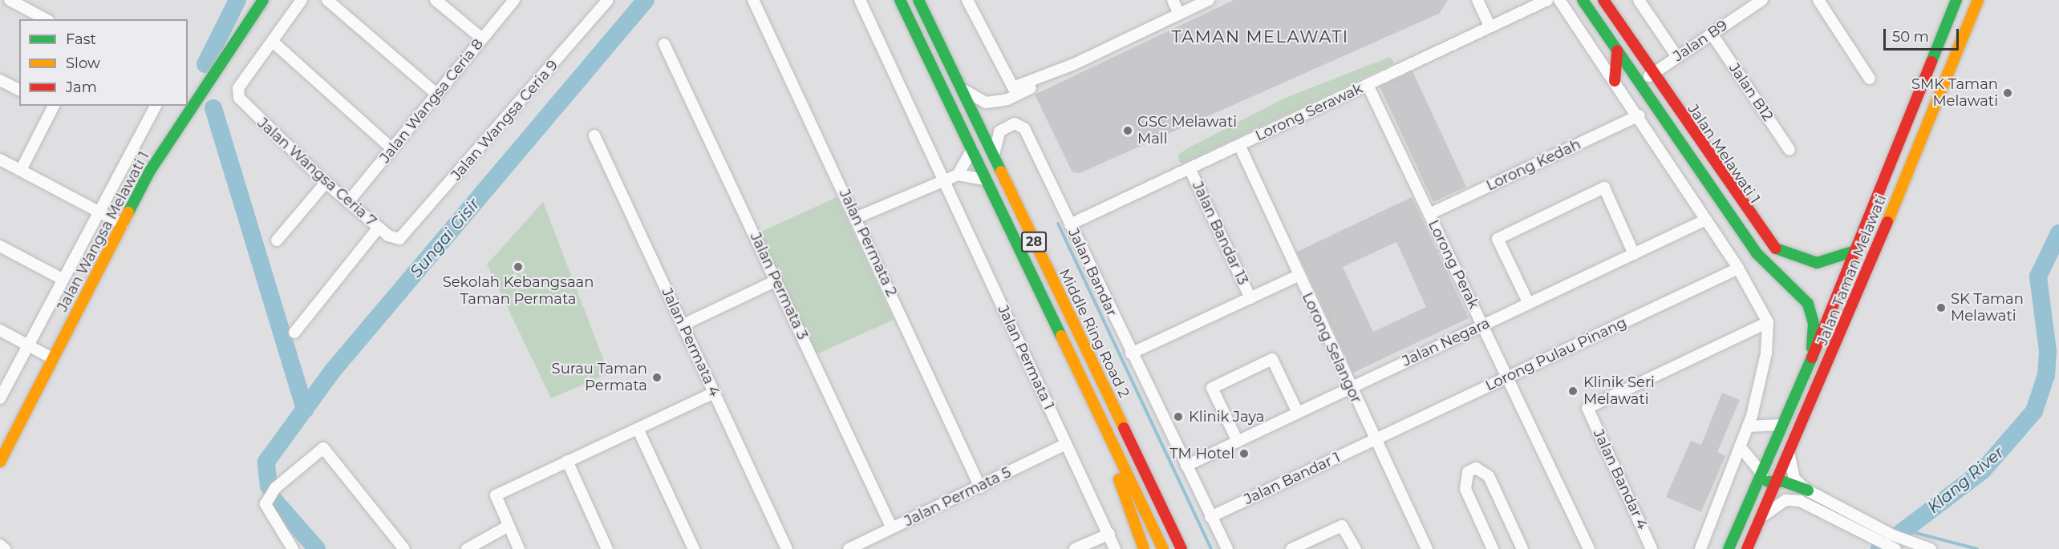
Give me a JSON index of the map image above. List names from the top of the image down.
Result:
{
  "streets": {
    "main road": [
      "Jalan Melawati 1",
      "Jalan Wangsa Melawati 1",
      "28",
      "Jalan Taman Melawati",
      "Middle Ring Road 2"
    ],
    "street": [
      "Jalan B9",
      "Jalan B12",
      "Jalan Wangsa Ceria 8",
      "Lorong Serawak",
      "Jalan Wangsa Ceria 9",
      "Lorong Kedah",
      "Jalan Wangsa Ceria 7",
      "Jalan Bandar 13",
      "Jalan Permata 2",
      "Lorong Perak",
      "Jalan Bandar",
      "Jalan Permata 3",
      "Jalan Permata 4",
      "Jalan Negara",
      "Lorong Selangor",
      "Lorong Pulau Pinang",
      "Jalan Permata 1",
      "Jalan Bandar 1",
      "Jalan Bandar 4",
      "Jalan Permata 5"
    ]
  },
  "crossings": [
    ["Jalan B9", "Jalan B12"],
    ["Jalan B9", "Jalan Melawati 1"],
    ["Jalan Wangsa Ceria 8", "Jalan Wangsa Ceria 7"],
    ["Lorong Serawak", "Jalan Bandar 13"],
    ["Lorong Serawak", "Lorong Perak"],
    ["Lorong Serawak", "Jalan Bandar"],
    ["Lorong Serawak", "Lorong Selangor"],
    ["Jalan Wangsa Ceria 9", "Jalan Wangsa Ceria 7"],
    ["Jalan Melawati 1", "Jalan Taman Melawati"],
    ["Lorong Kedah", "Lorong Perak"],
    ["Jalan Permata 2", "Jalan Permata 5"],
    ["Lorong Perak", "Jalan Negara"],
    ["Lorong Perak", "Lorong Pulau Pinang"],
    ["Jalan Bandar", "Middle Ring Road 2"],
    ["Jalan Bandar", "Jalan Negara"],
    ["Jalan Bandar", "Jalan Bandar 1"],
    ["Jalan Permata 3", "Jalan Permata 5"],
    ["Jalan Negara", "Lorong Selangor"],
    ["Lorong Selangor", "Lorong Pulau Pinang"],
    ["Lorong Selangor", "Jalan Bandar 1"],
    ["Lorong Pulau Pinang", "Jalan Bandar 1"],
    ["Jalan Permata 1", "Jalan Permata 5"]
  ],
  "districts": ["TAMAN MELAWATI"],
  "water": ["Sungai Gisir", "Klang River"],
  "places": [
    "SMK Taman Melawati",
    "GSC Melawati Mall",
    "Sekolah Kebangsaan Taman Permata",
    "SK Taman Melawati",
    "Surau Taman Permata",
    "Klinik Seri Melawati",
    "Klinik Jaya",
    "TM Hotel"
  ],
  "legend": ["Fast", "Slow", "Jam"],
  "scale_bar": "50 m"
}
